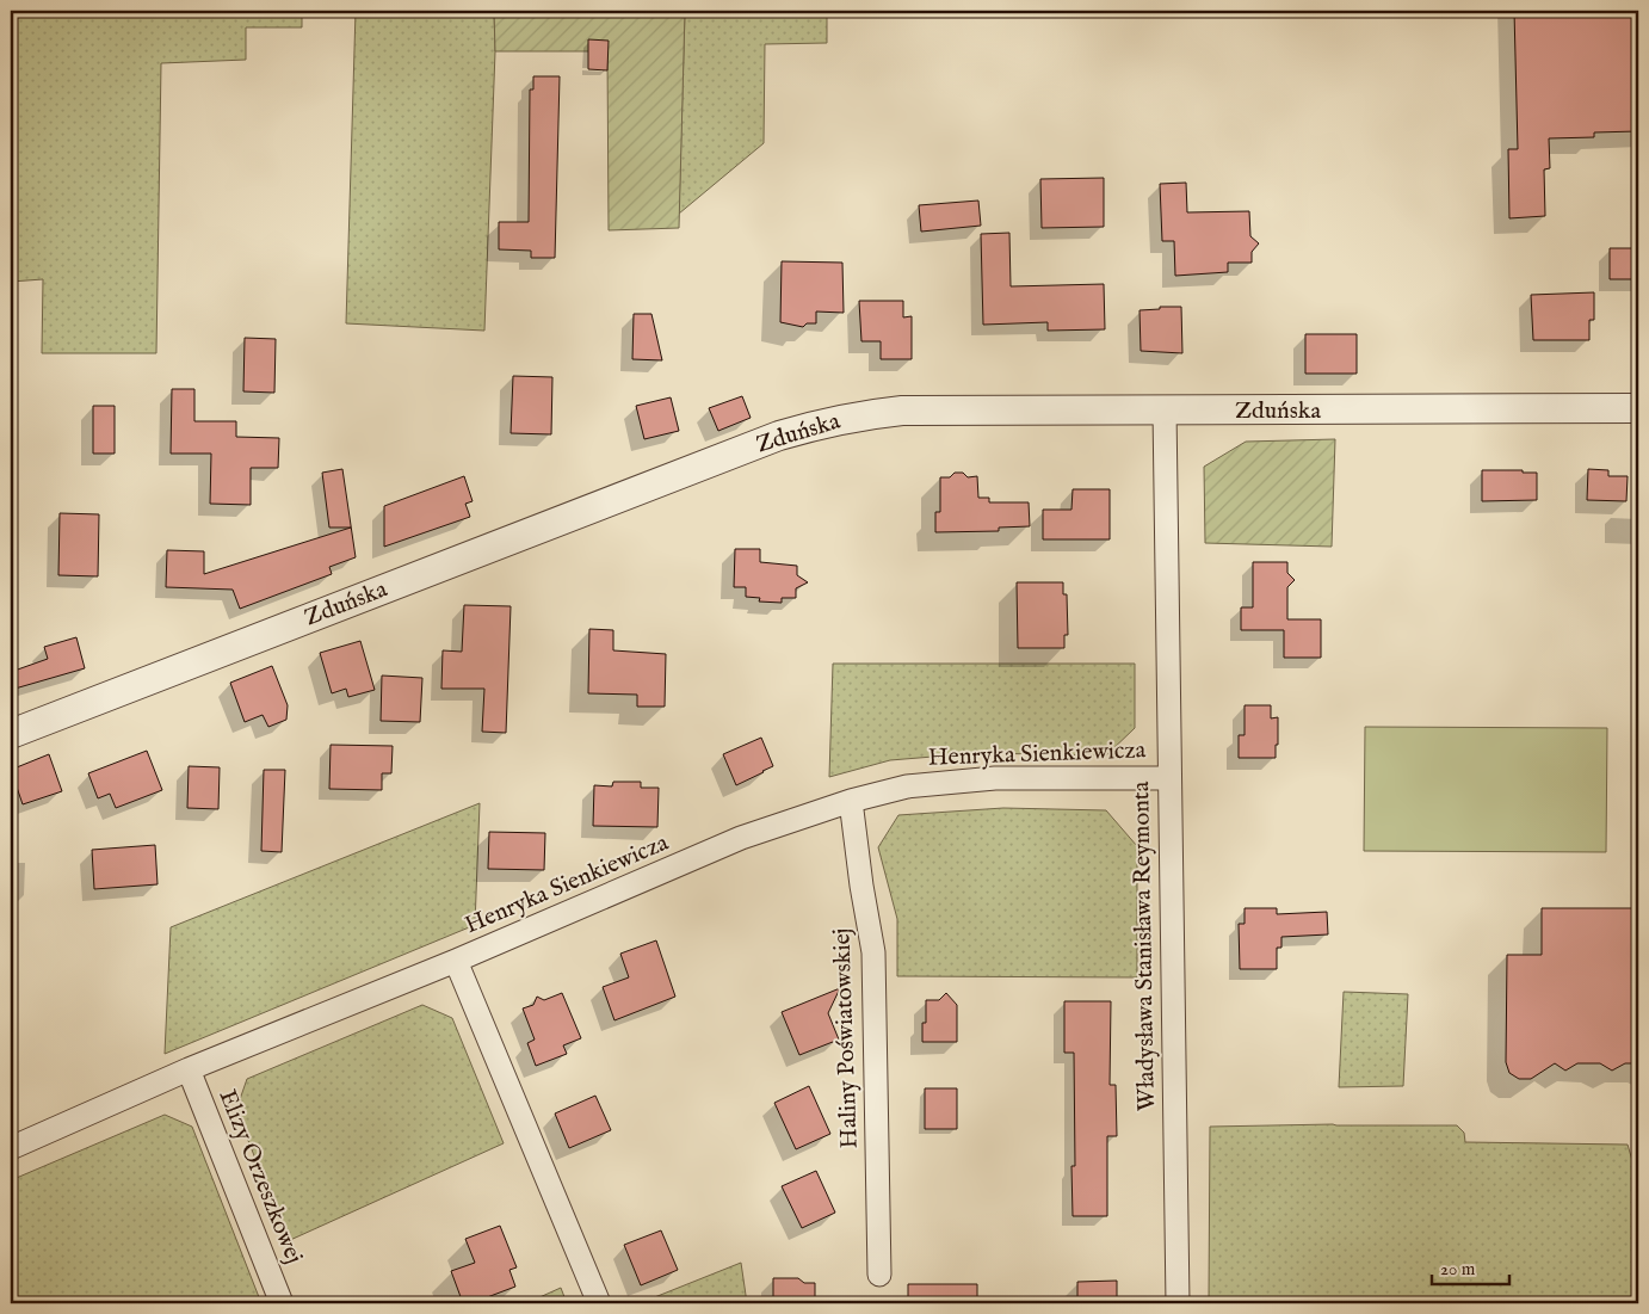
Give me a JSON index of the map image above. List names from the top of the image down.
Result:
{
  "streets": {
    "street": [
      "Zduńska",
      "Henryka Sienkiewicza",
      "Władysława Stanisława Reymonta",
      "Haliny Poświatowskiej",
      "Elizy Orzeszkowej"
    ]
  },
  "crossings": [
    ["Zduńska", "Władysława Stanisława Reymonta"],
    ["Henryka Sienkiewicza", "Władysława Stanisława Reymonta"],
    ["Henryka Sienkiewicza", "Haliny Poświatowskiej"],
    ["Henryka Sienkiewicza", "Elizy Orzeszkowej"]
  ],
  "scale_bar": "20 m"
}
